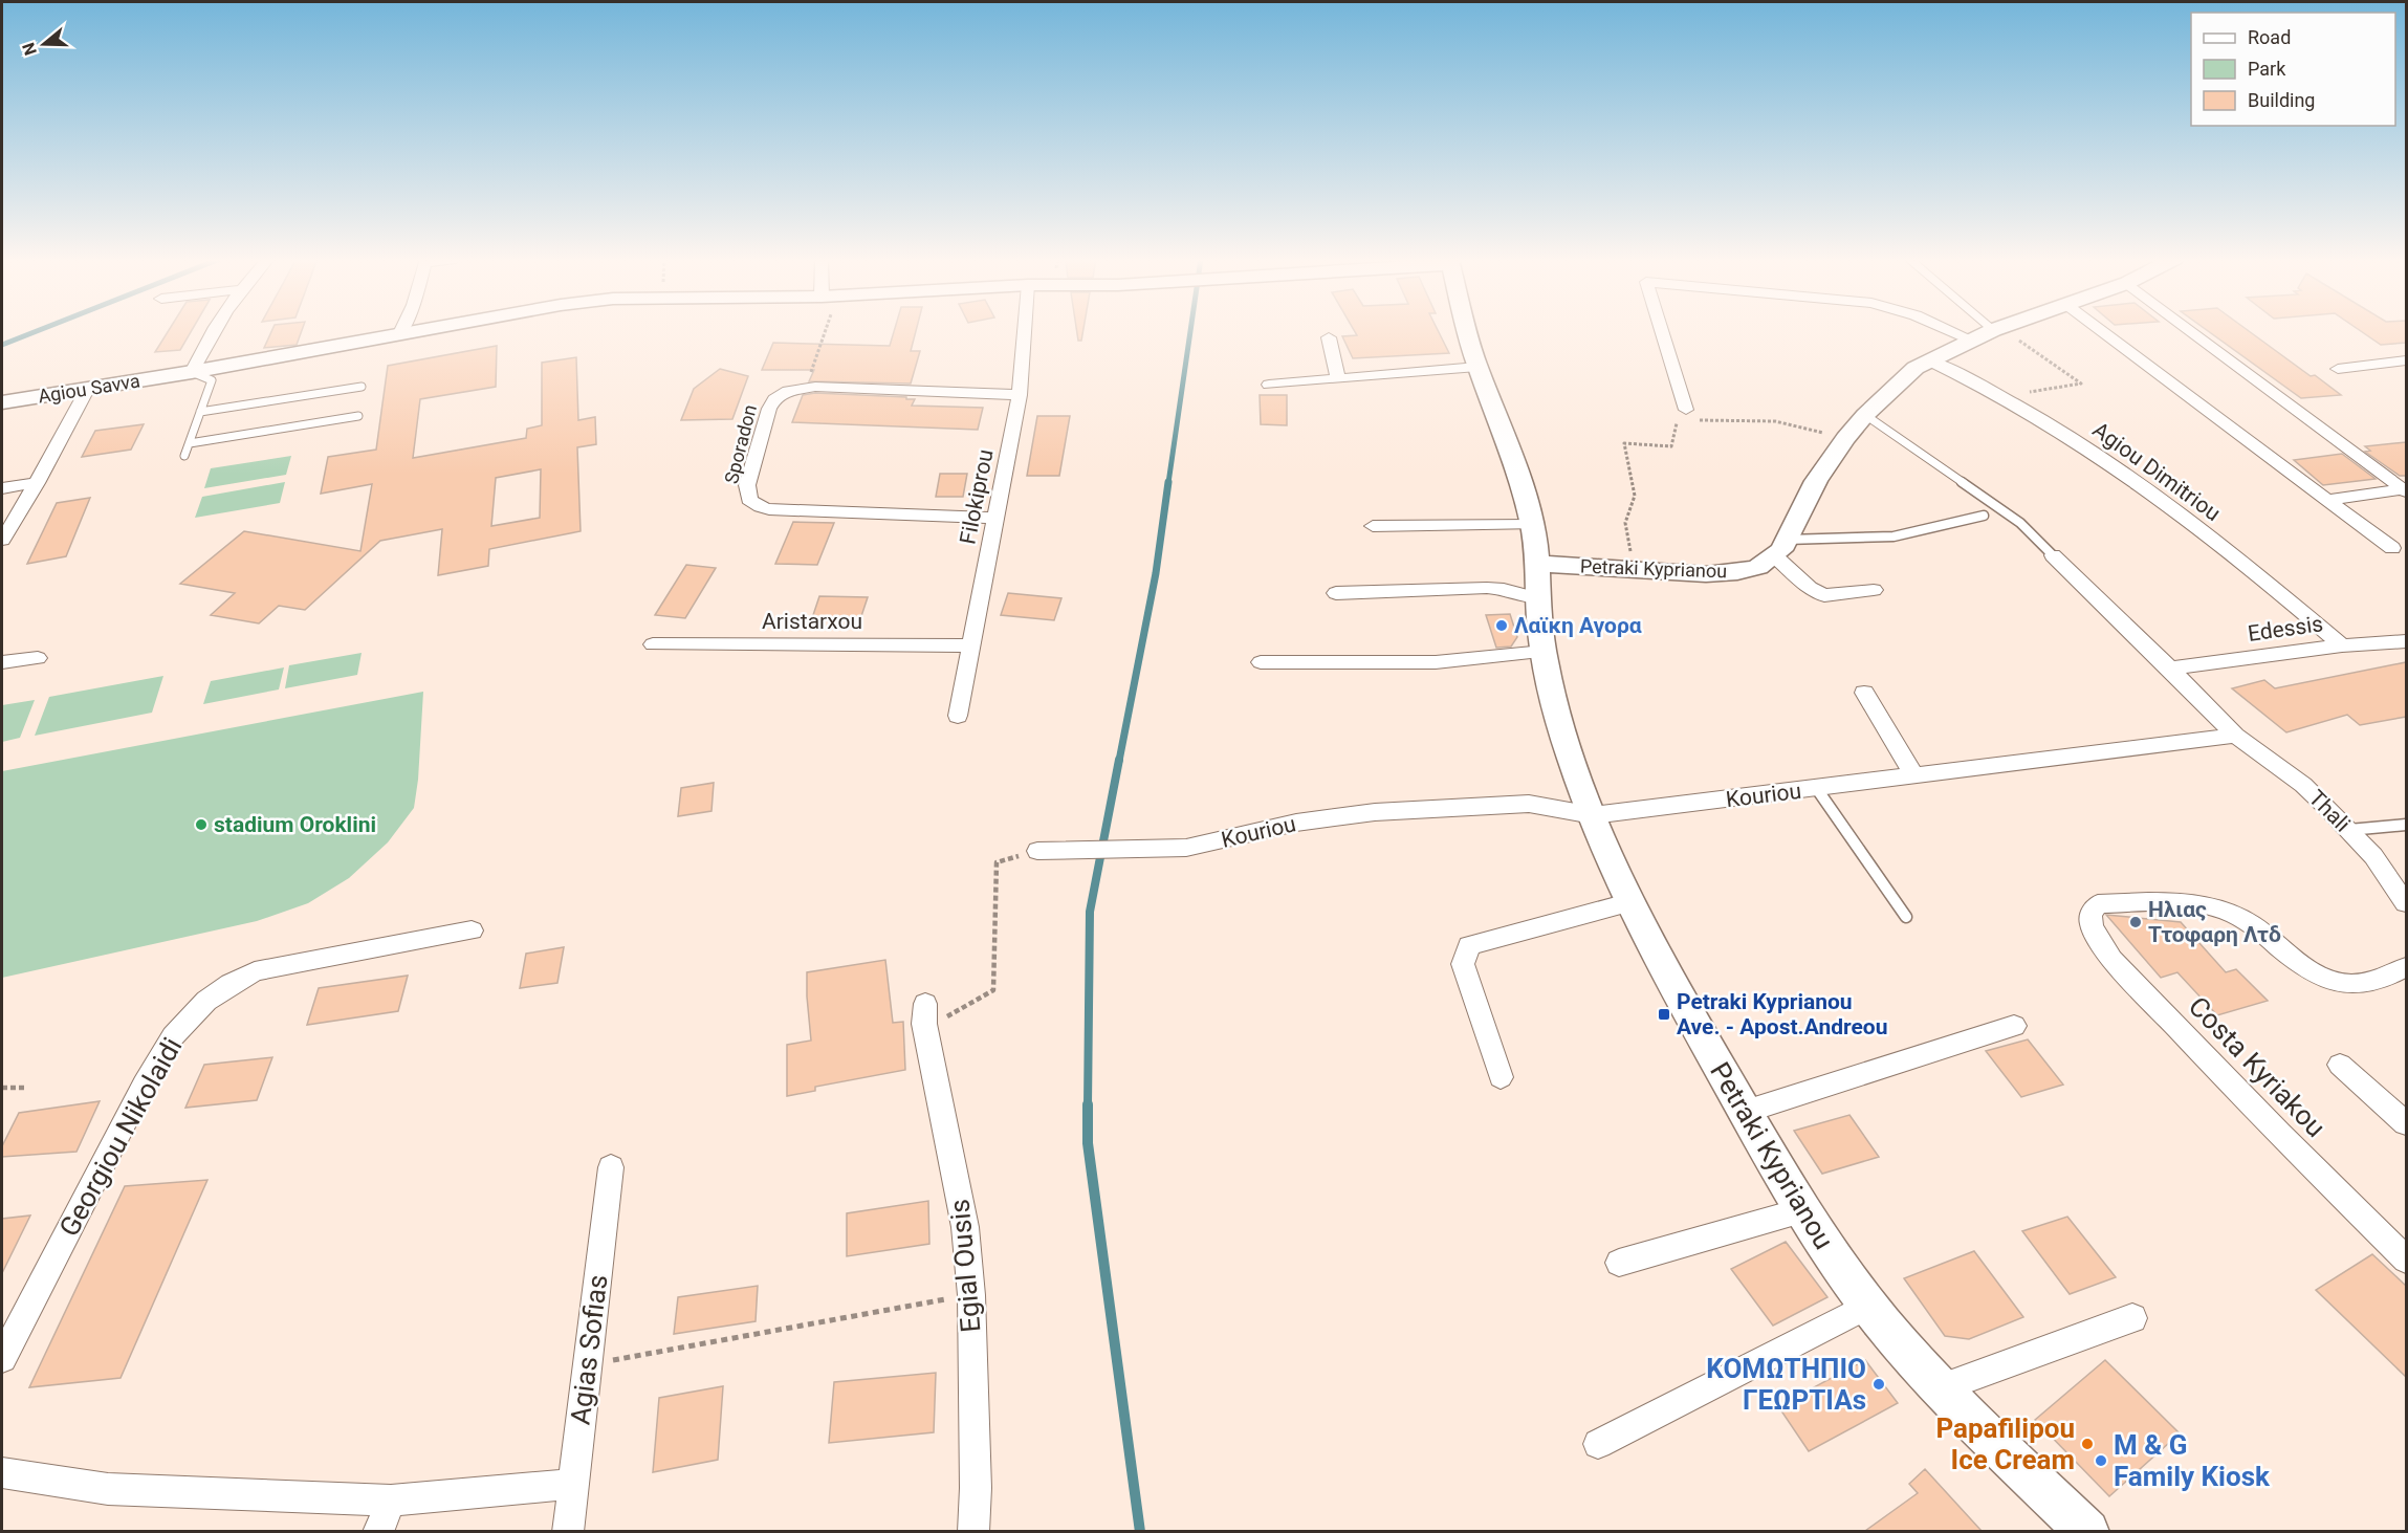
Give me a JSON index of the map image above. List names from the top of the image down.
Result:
{
  "streets": {
    "main road": ["Agiou Savva", "Petraki Kyprianou"],
    "street": [
      "Sporadon",
      "Agiou Dimitriou",
      "Filokiprou",
      "Aristarxou",
      "Edessis",
      "Kouriou",
      "Thali",
      "Costa Kyriakou",
      "Georgiou Nikolaidi",
      "Egial Ousis",
      "Agias Sofias"
    ]
  },
  "crossings": [
    ["Sporadon", "Filokiprou"],
    ["Agiou Dimitriou", "Edessis"],
    ["Filokiprou", "Aristarxou"],
    ["Petraki Kyprianou", "Kouriou"],
    ["Kouriou", "Thali"]
  ],
  "places": {
    "other": [
      "Λαϊκη Αγορα",
      "stadium Oroklini",
      "Ηλιας Ττοφαρη Λτδ",
      "ΚΟΜΩΤΗΠΙΟ ΓΕΩΡΤΙΑs",
      "Papafilipou Ice Cream",
      "M & G Family Kiosk"
    ],
    "transit": ["Petraki Kyprianou Ave. - Apost.Andreou"]
  },
  "legend": ["Road", "Park", "Building"],
  "north": "left"
}
